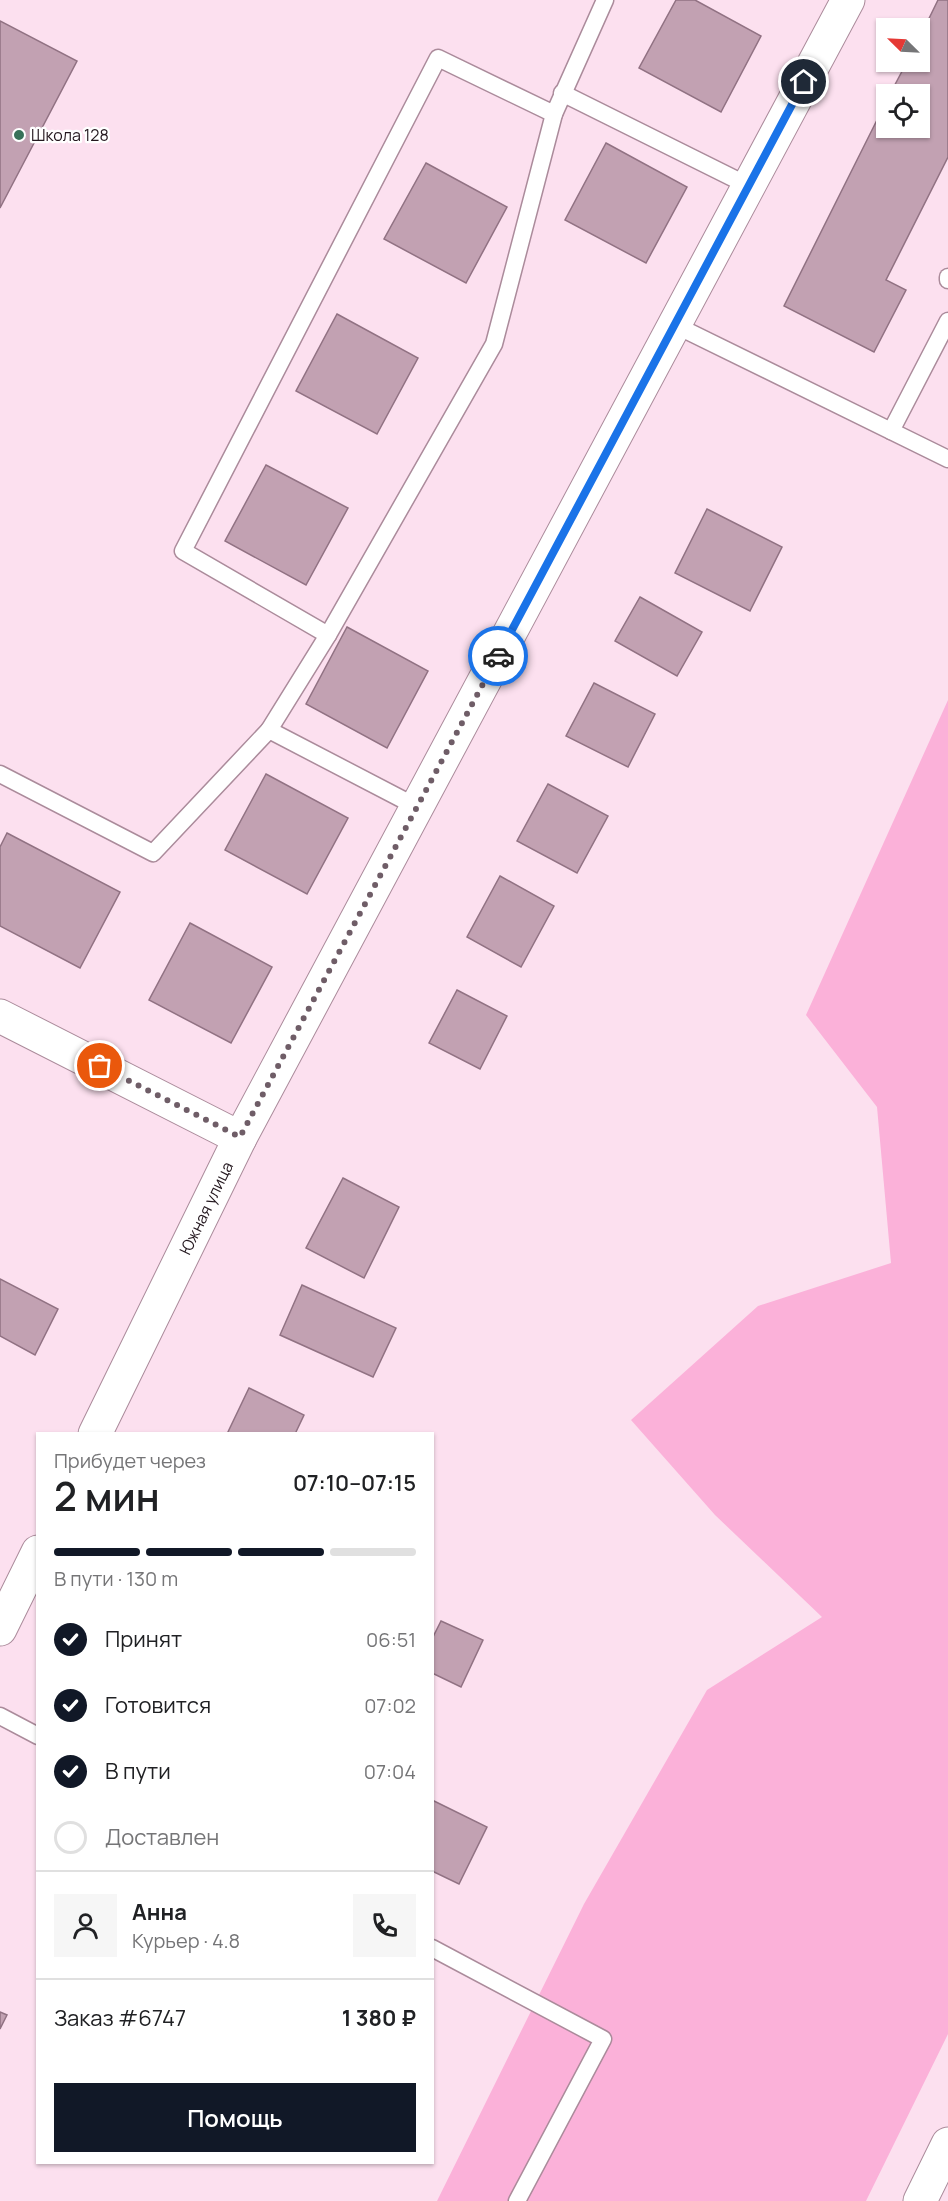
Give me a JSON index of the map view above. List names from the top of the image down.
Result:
{
  "streets": {
    "street": ["Южная улица"]
  },
  "places": ["Школа 128"],
  "north": "top left",
  "page": {
    "heading": ["2 мин", "Прибудет через", "07:10–07:15"],
    "panel": [
      "Анна",
      "Курьер · 4.8",
      "Заказ #6747",
      "1 380 ₽"
    ],
    "bar": "В пути · 130 m",
    "list": [
      ["Принят", "06:51"],
      ["Готовится", "07:02"],
      ["В пути", "07:04"],
      "Доставлен"
    ],
    "buttons": "Помощь"
  }
}
